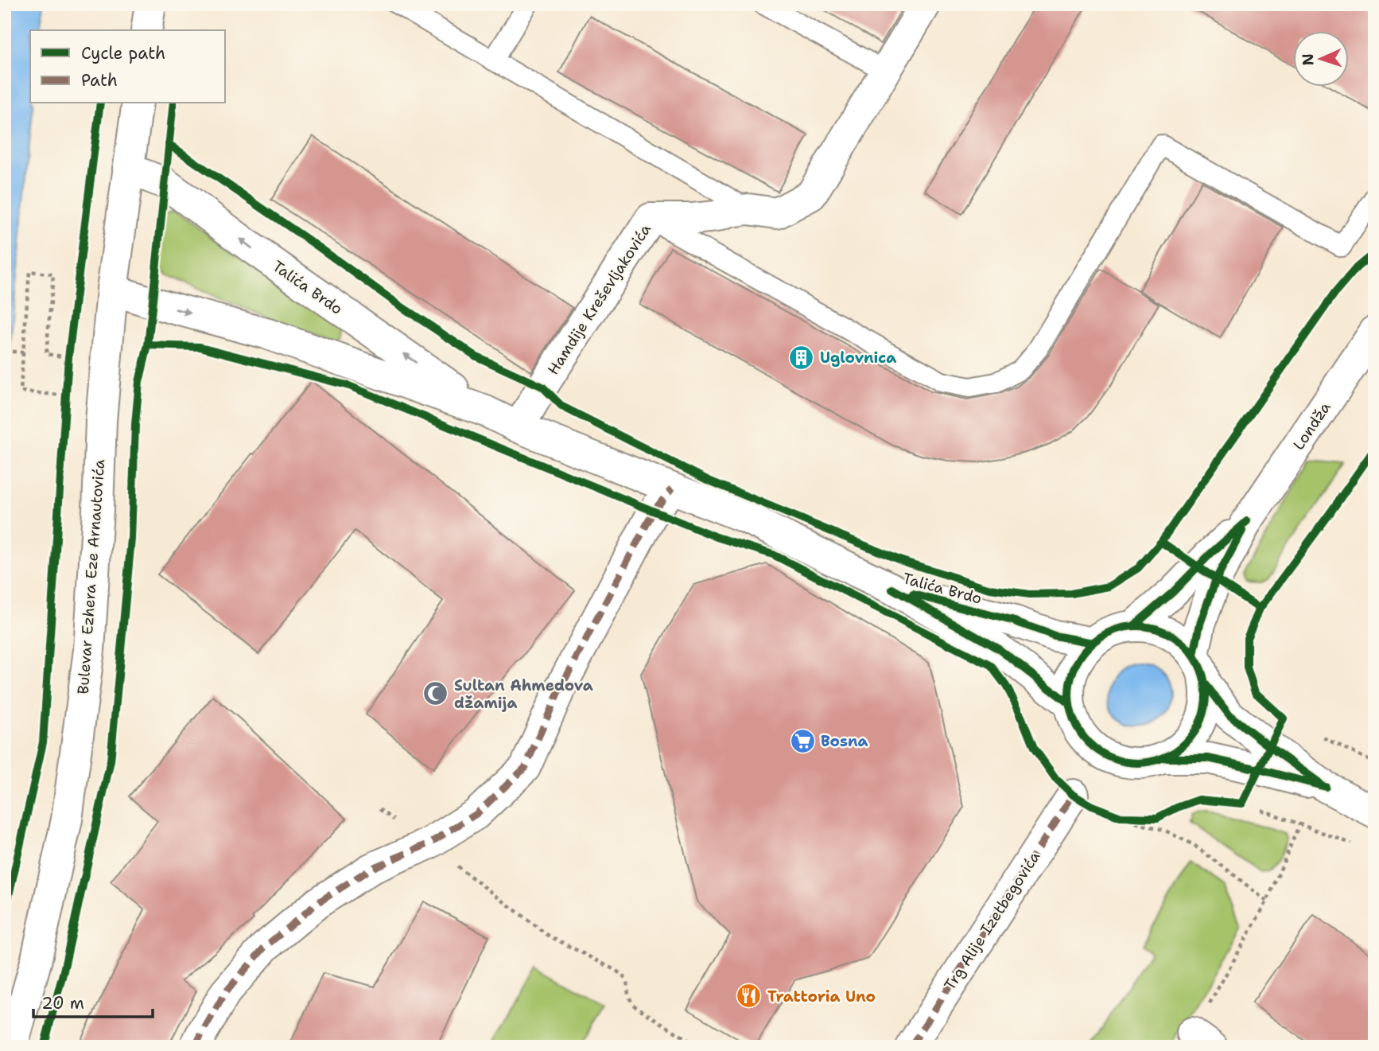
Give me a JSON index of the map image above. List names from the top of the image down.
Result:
{
  "streets": {
    "street": [
      "Talića Brdo",
      "Hamdije Kreševljakovića",
      "Londža",
      "Bulevar Ezhera Eze Arnautovića",
      "Trg Alije Izetbegovića"
    ]
  },
  "crossings": [
    ["Talića Brdo", "Hamdije Kreševljakovića"],
    ["Talića Brdo", "Londža"],
    ["Talića Brdo", "Bulevar Ezhera Eze Arnautovića"]
  ],
  "places": {
    "building": ["Uglovnica"],
    "mosque": ["Sultan Ahmedova džamija"],
    "supermarket": ["Bosna"],
    "restaurant": ["Trattoria Uno"]
  },
  "legend": ["Cycle path", "Path"],
  "scale_bar": "20 m",
  "north": "left"
}
